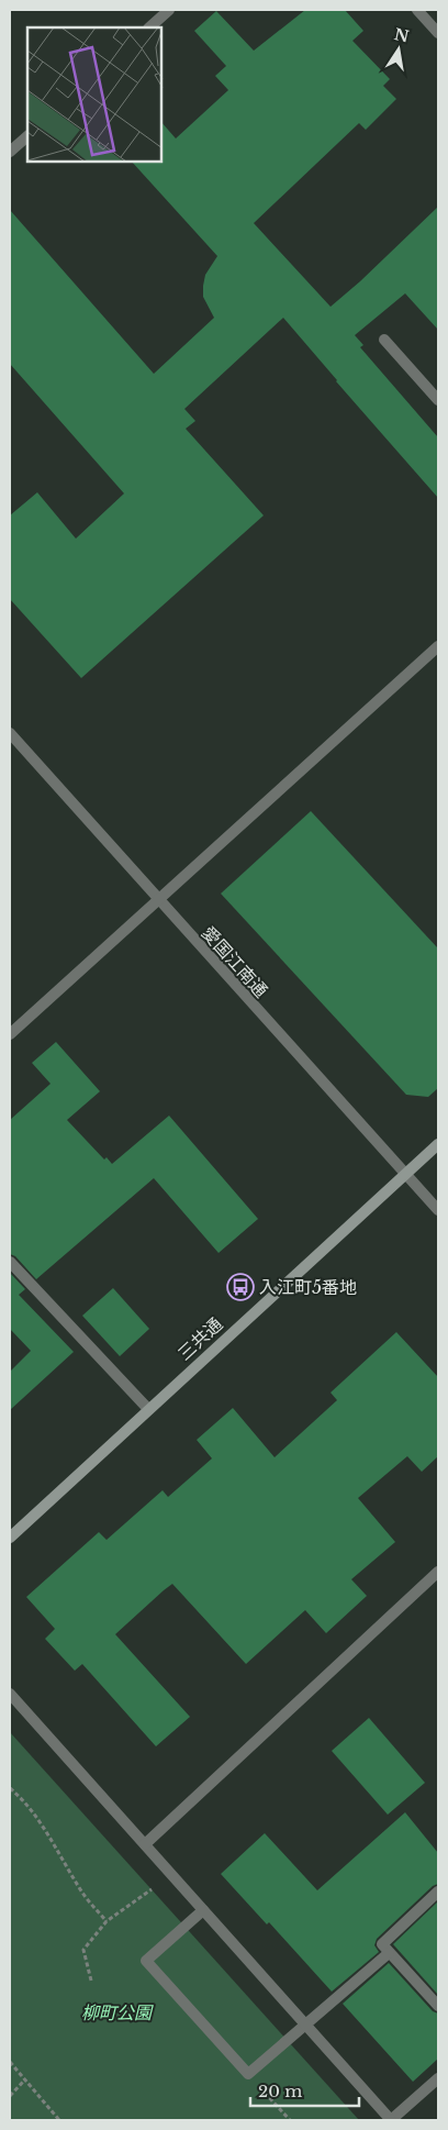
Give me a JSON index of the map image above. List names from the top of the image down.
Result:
{
  "streets": {
    "street": ["愛国江南通", "三共通"]
  },
  "crossings": [
    ["愛国江南通", "三共通"]
  ],
  "parks": ["柳町公園"],
  "places": {
    "bus stop": ["入江町5番地"]
  },
  "scale_bar": "20 m",
  "north": "top"
}
